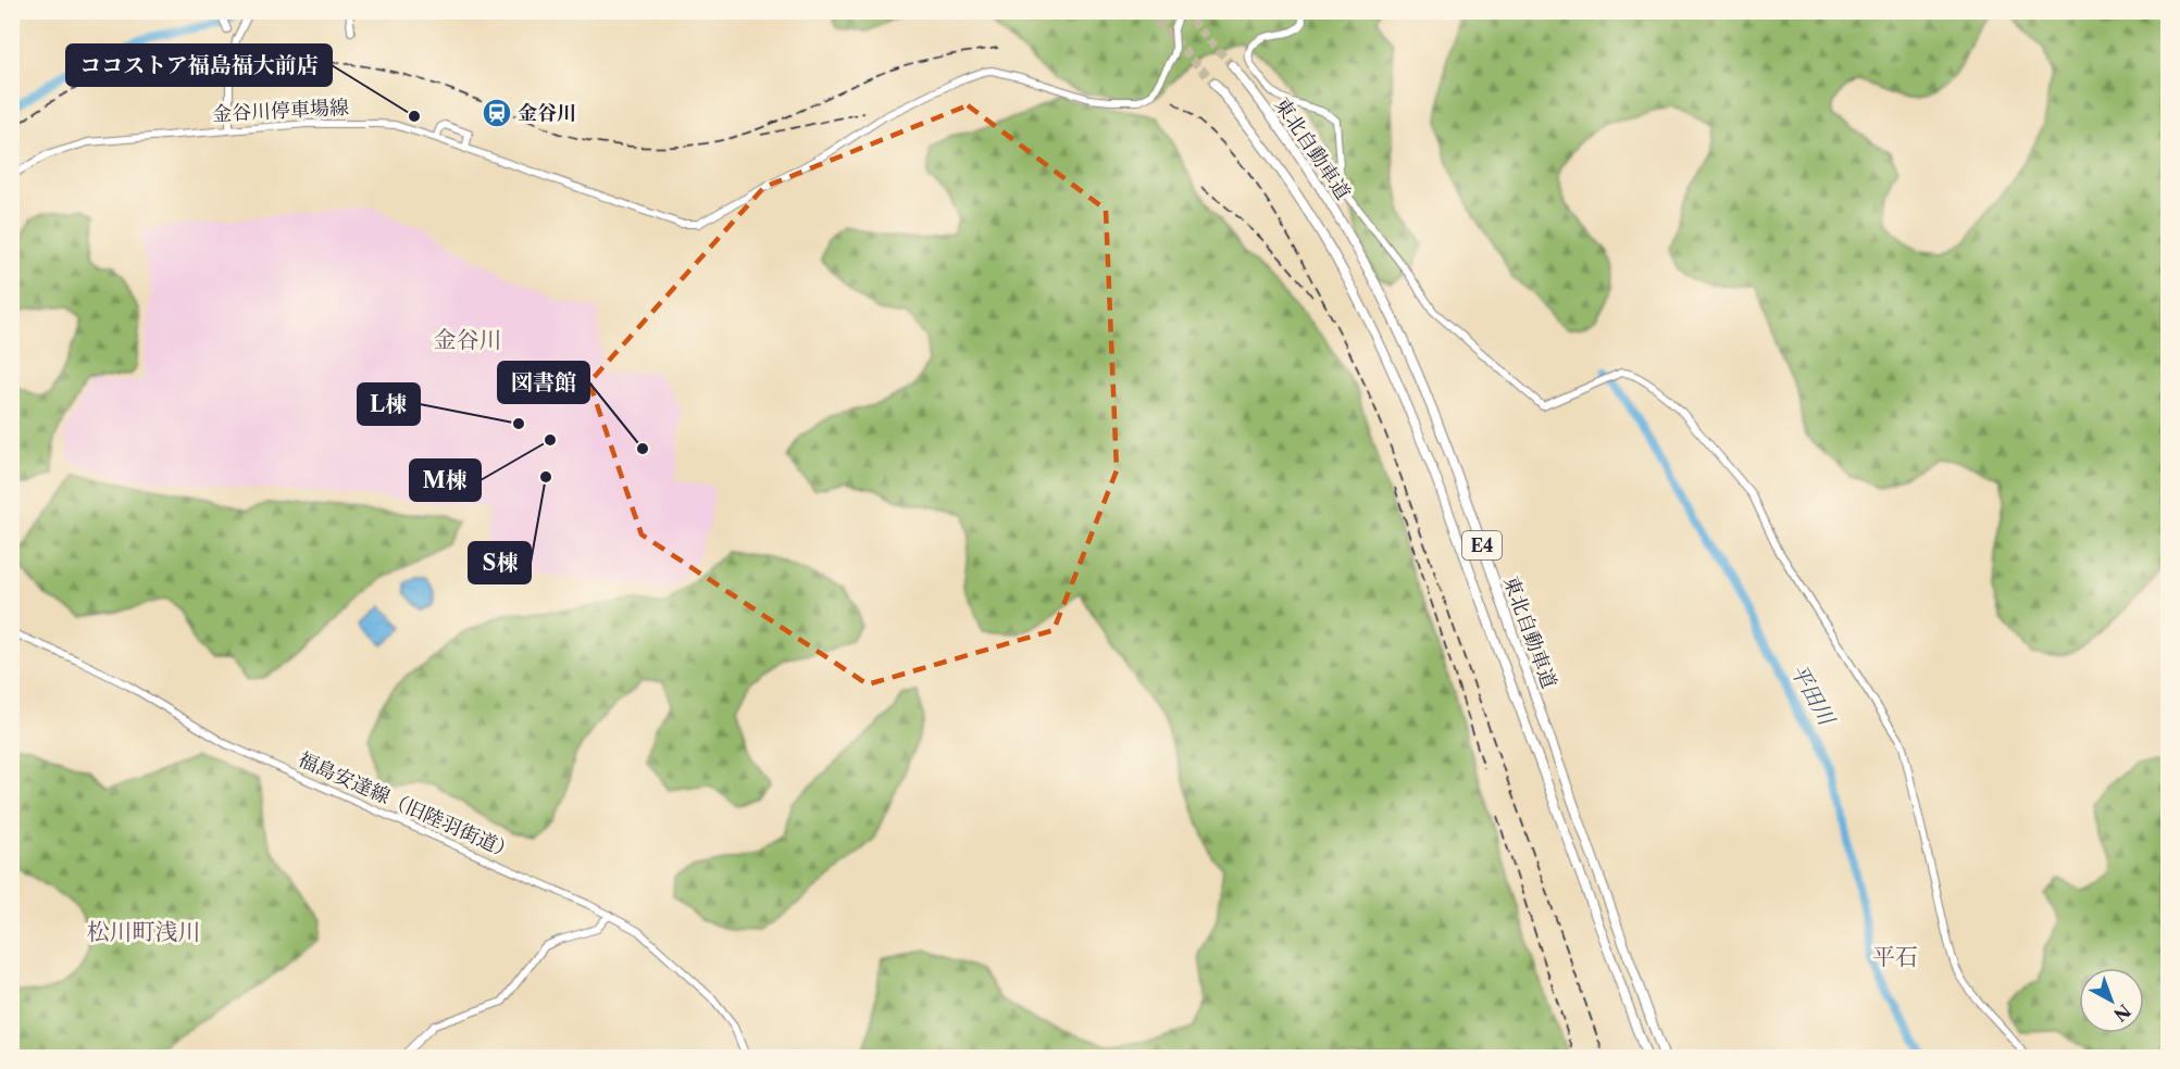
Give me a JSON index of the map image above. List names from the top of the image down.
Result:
{
  "streets": {
    "highway": ["東北自動車道", "E4"],
    "street": ["金谷川停車場線", "福島安達線（旧陸羽街道）"]
  },
  "districts": ["金谷川", "松川町浅川", "平石"],
  "water": ["平田川"],
  "places": {
    "station": ["金谷川"],
    "other": [
      "ココストア福島福大前店",
      "L棟",
      "M棟",
      "図書館",
      "S棟"
    ]
  },
  "north": "bottom right"
}
